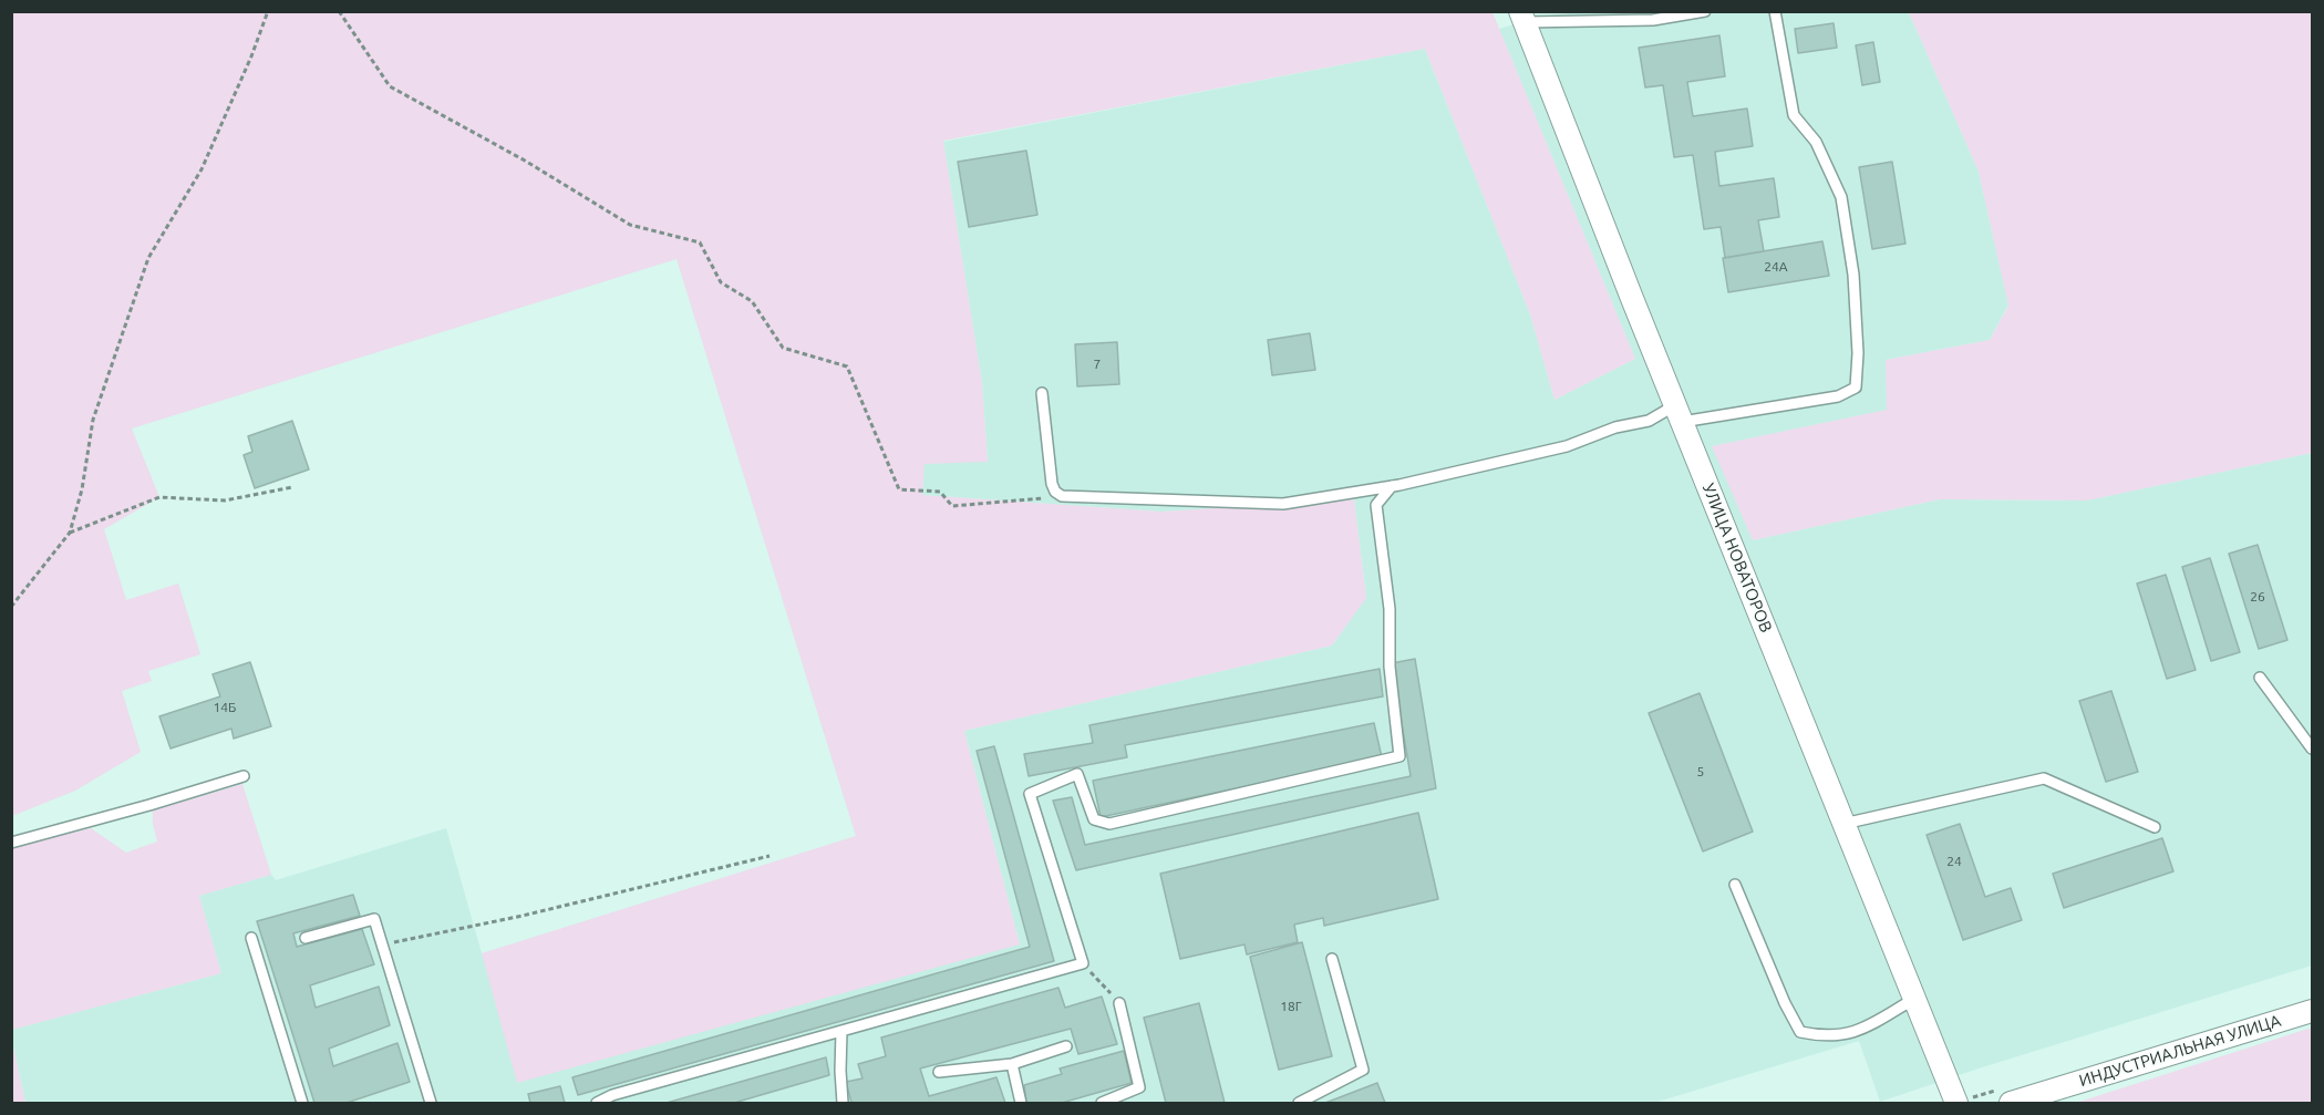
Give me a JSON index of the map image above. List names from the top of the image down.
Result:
{
  "streets": {
    "street": ["УЛИЦА НОВАТОРОВ", "ИНДУСТРИАЛЬНАЯ УЛИЦА"]
  },
  "house_numbers": [
    "24А",
    "7",
    "26",
    "14Б",
    "5",
    "24",
    "18Г"
  ]
}
